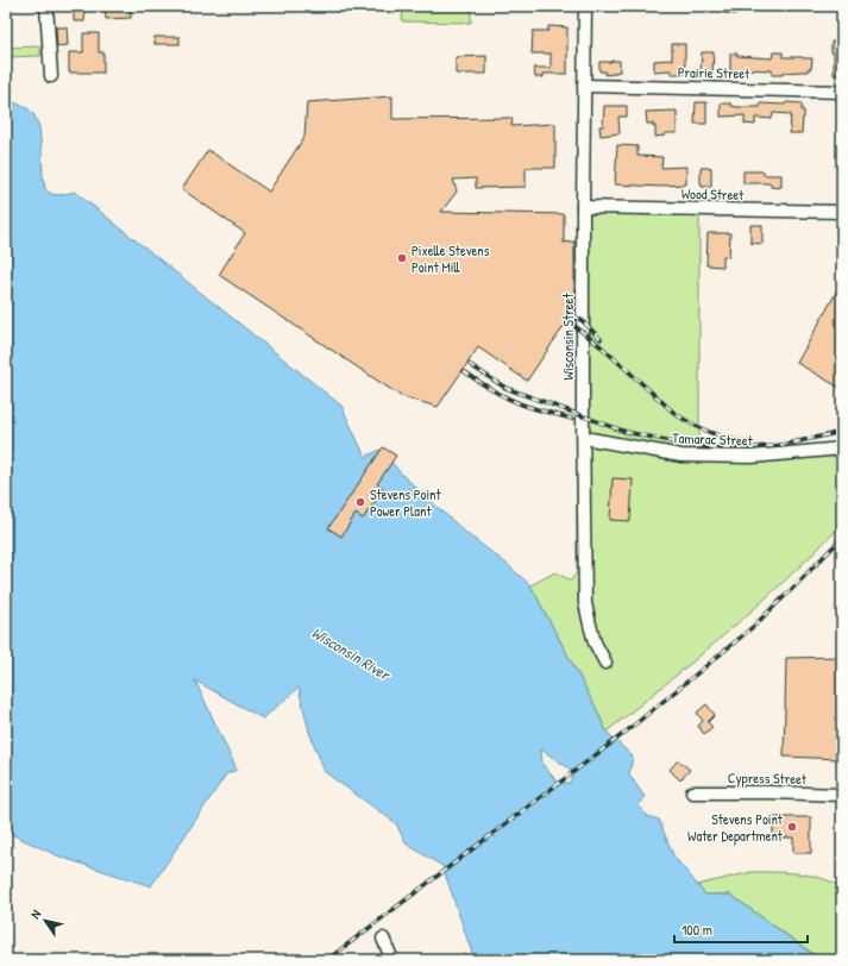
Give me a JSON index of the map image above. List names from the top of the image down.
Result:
{
  "streets": {
    "street": [
      "Prairie Street",
      "Wood Street",
      "Wisconsin Street",
      "Tamarac Street",
      "Cypress Street"
    ]
  },
  "crossings": [
    ["Prairie Street", "Wisconsin Street"],
    ["Wood Street", "Wisconsin Street"],
    ["Wisconsin Street", "Tamarac Street"]
  ],
  "water": ["Wisconsin River"],
  "places": ["Pixelle Stevens Point Mill", "Stevens Point Power Plant", "Stevens Point Water Department"],
  "scale_bar": "100 m",
  "north": "top left"
}
